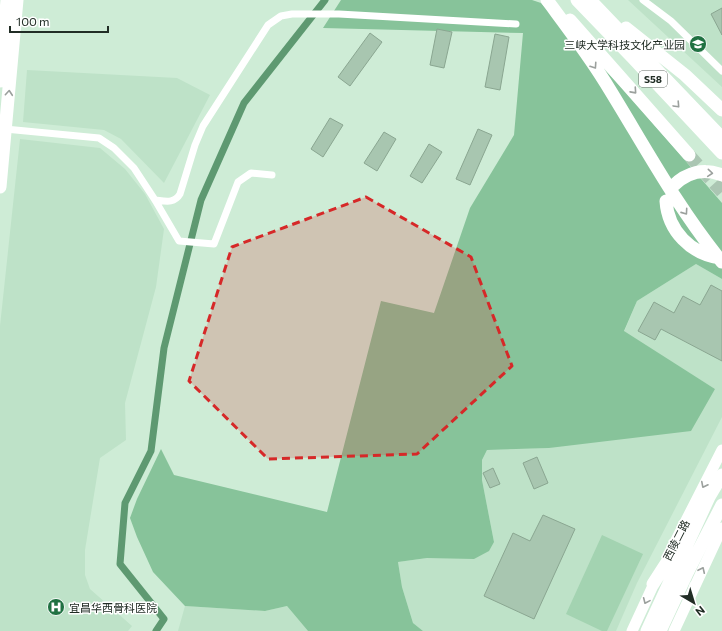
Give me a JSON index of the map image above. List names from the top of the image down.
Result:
{
  "streets": {
    "highway": ["S58"],
    "main road": ["西陵二路"]
  },
  "places": {
    "school or university": ["三峡大学科技文化产业园"],
    "hospital": ["宜昌华西骨科医院"]
  },
  "scale_bar": "100 m",
  "north": "bottom right"
}
